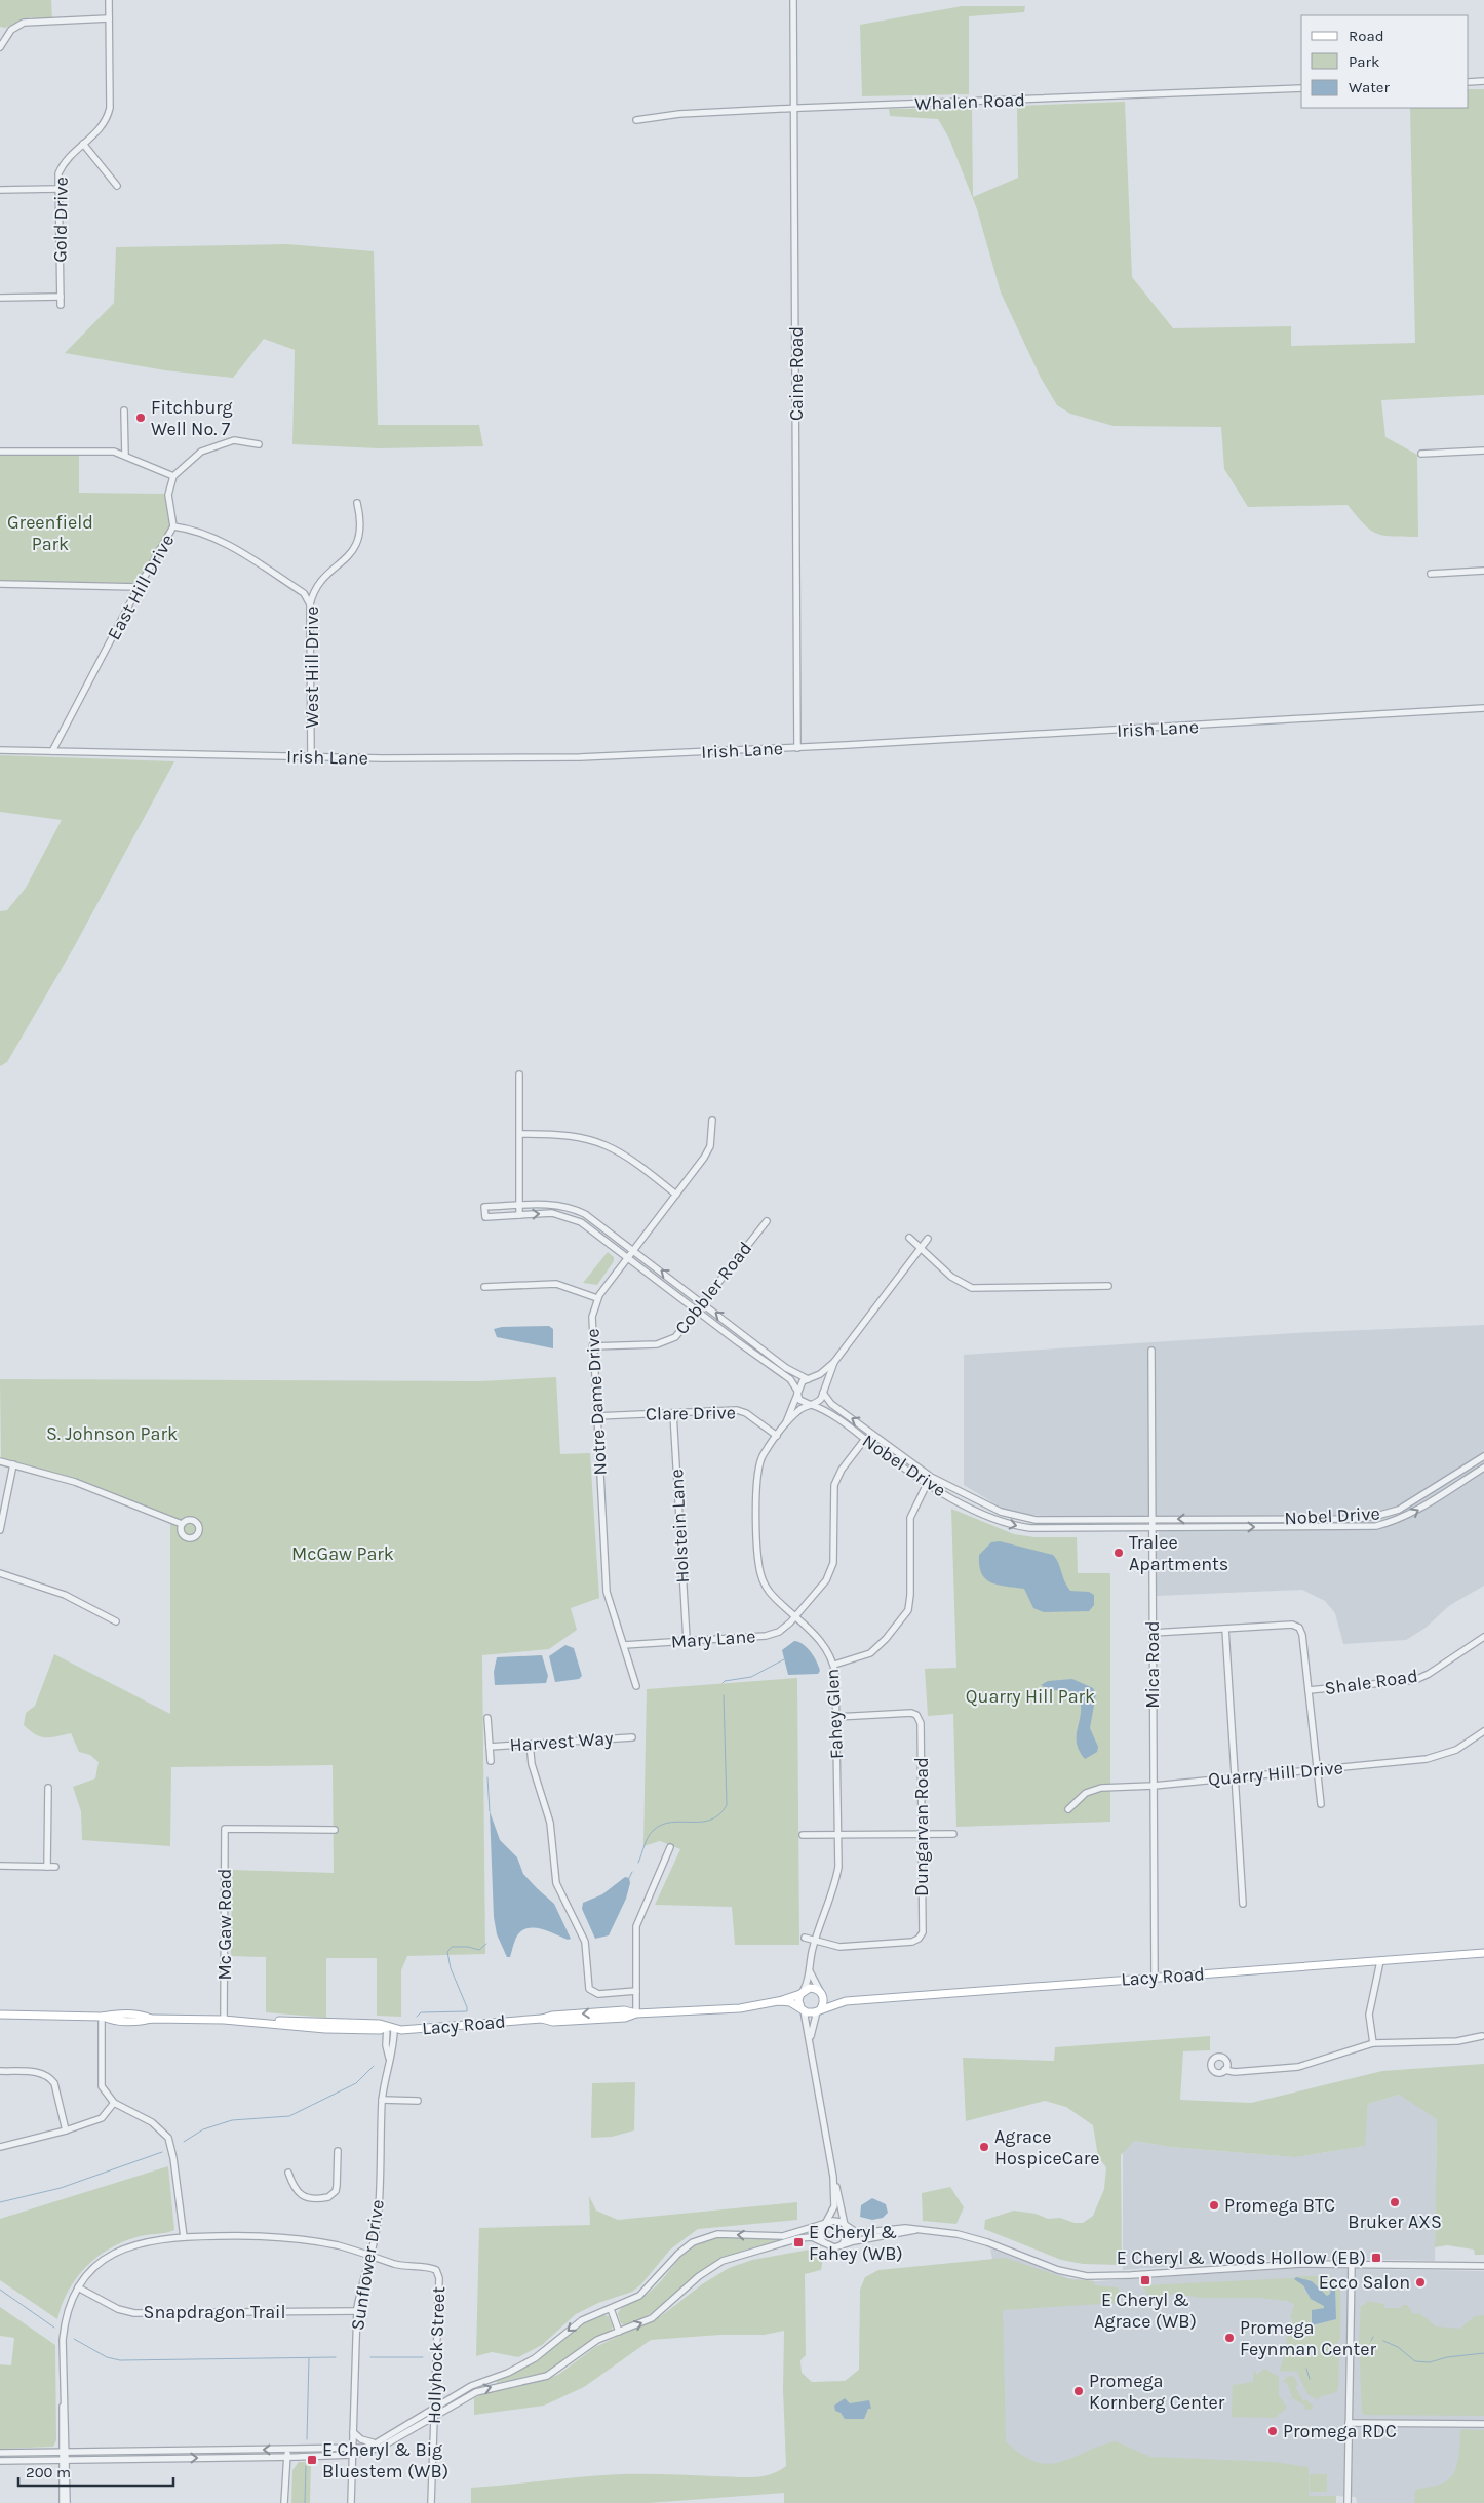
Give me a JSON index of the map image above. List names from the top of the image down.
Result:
{
  "streets": {
    "main road": ["Lacy Road"],
    "street": [
      "Whalen Road",
      "Gold Drive",
      "Caine Road",
      "East Hill Drive",
      "West Hill Drive",
      "Irish Lane",
      "Cobbler Road",
      "Notre Dame Drive",
      "Clare Drive",
      "Nobel Drive",
      "Holstein Lane",
      "Mary Lane",
      "Mica Road",
      "Shale Road",
      "Fahey Glen",
      "Harvest Way",
      "Quarry Hill Drive",
      "Dungarvan Road",
      "Mc Gaw Road",
      "Sunflower Drive",
      "Snapdragon Trail",
      "Hollyhock Street"
    ]
  },
  "crossings": [
    ["Whalen Road", "Caine Road"],
    ["Caine Road", "Irish Lane"],
    ["East Hill Drive", "Irish Lane"],
    ["West Hill Drive", "Irish Lane"],
    ["Cobbler Road", "Notre Dame Drive"],
    ["Cobbler Road", "Nobel Drive"],
    ["Notre Dame Drive", "Clare Drive"],
    ["Notre Dame Drive", "Nobel Drive"],
    ["Notre Dame Drive", "Mary Lane"],
    ["Clare Drive", "Holstein Lane"],
    ["Clare Drive", "Fahey Glen"],
    ["Nobel Drive", "Mary Lane"],
    ["Nobel Drive", "Mica Road"],
    ["Nobel Drive", "Fahey Glen"],
    ["Holstein Lane", "Mary Lane"],
    ["Mary Lane", "Fahey Glen"],
    ["Mica Road", "Quarry Hill Drive"],
    ["Mica Road", "Lacy Road"],
    ["Fahey Glen", "Dungarvan Road"],
    ["Fahey Glen", "Lacy Road"],
    ["Mc Gaw Road", "Lacy Road"],
    ["Lacy Road", "Sunflower Drive"],
    ["Sunflower Drive", "Snapdragon Trail"],
    ["Sunflower Drive", "Hollyhock Street"]
  ],
  "parks": [
    "Greenfield Park",
    "S. Johnson Park",
    "McGaw Park",
    "Quarry Hill Park"
  ],
  "places": {
    "other": [
      "Fitchburg Well No. 7",
      "Tralee Apartments",
      "Agrace HospiceCare",
      "Bruker AXS",
      "Promega BTC",
      "Ecco Salon",
      "Promega Feynman Center",
      "Promega Kornberg Center",
      "Promega RDC"
    ],
    "transit": [
      "E Cheryl & Fahey (WB)",
      "E Cheryl & Woods Hollow (EB)",
      "E Cheryl & Agrace (WB)",
      "E Cheryl & Big Bluestem (WB)"
    ]
  },
  "legend": ["Road", "Park", "Water"],
  "scale_bar": "200 m"
}
